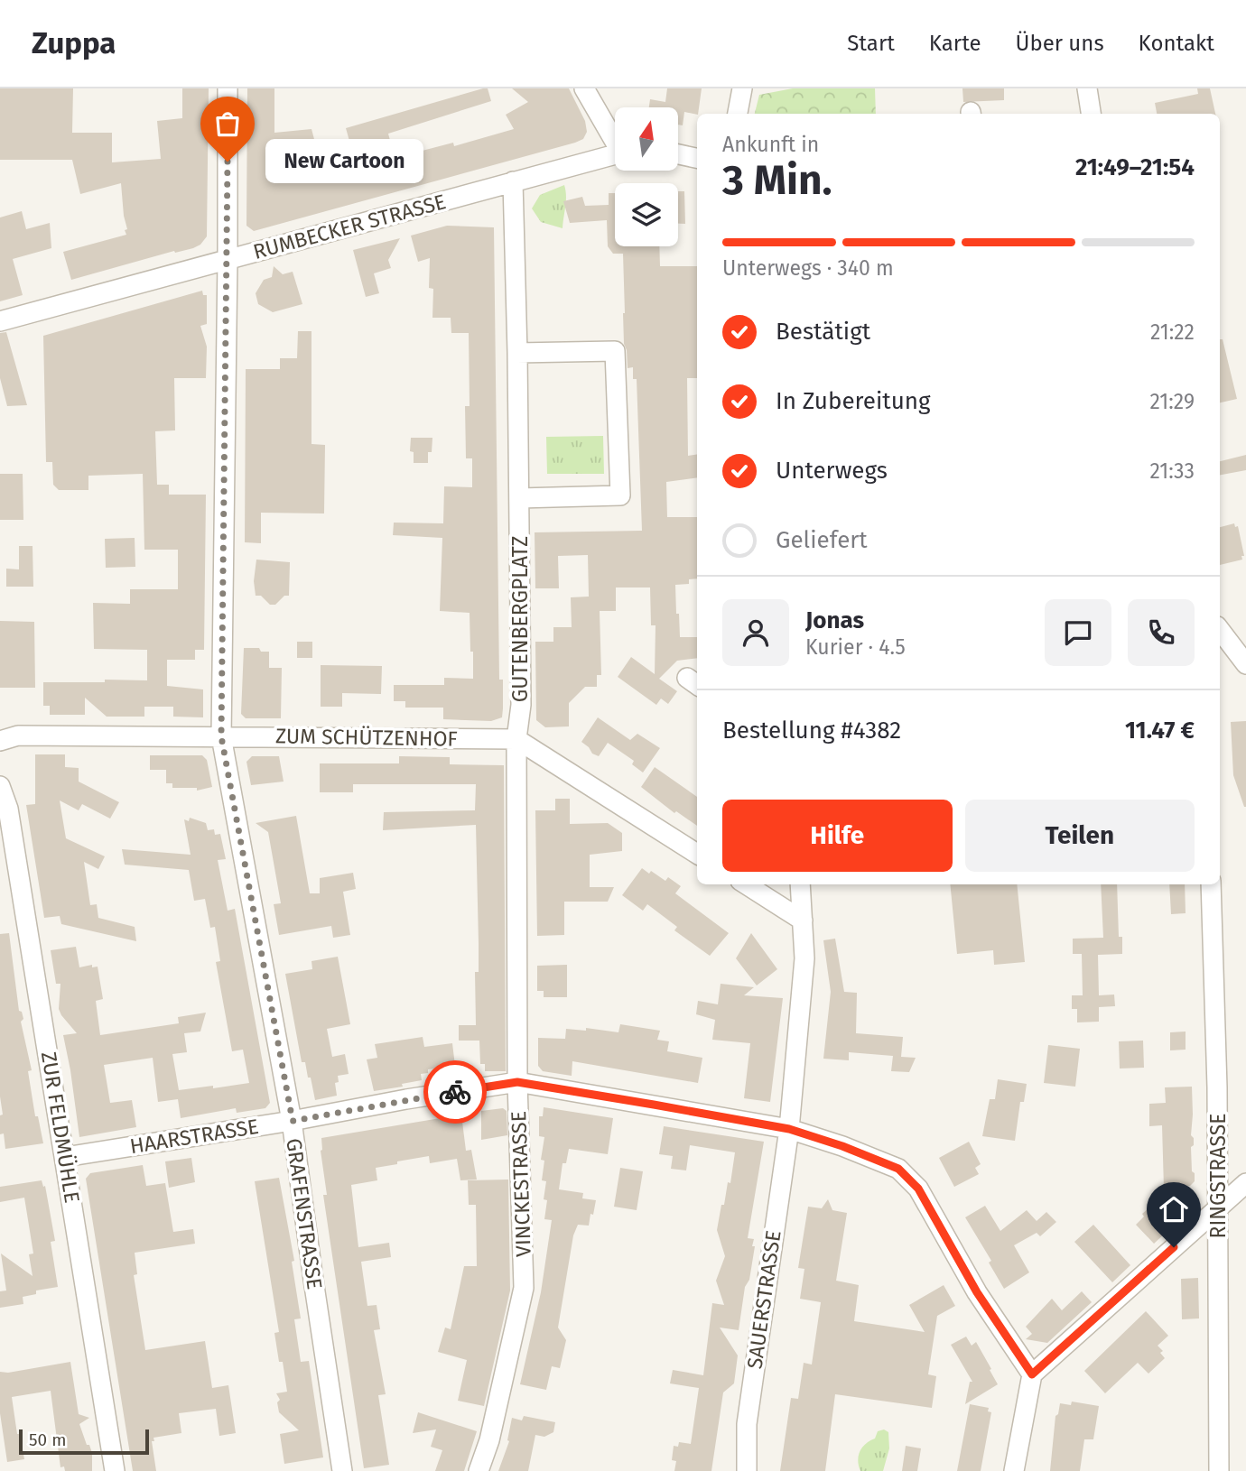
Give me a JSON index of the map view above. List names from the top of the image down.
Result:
{
  "streets": {
    "street": [
      "RUMBECKER STRASSE",
      "GUTENBERGPLATZ",
      "ZUM SCHÜTZENHOF",
      "ZUR FELDMÜHLE",
      "HAARSTRASSE",
      "RINGSTRASSE",
      "VINCKESTRASSE",
      "GRAFENSTRASSE",
      "SAUERSTRASSE"
    ]
  },
  "crossings": [
    ["RUMBECKER STRASSE", "GUTENBERGPLATZ"],
    ["RUMBECKER STRASSE", "GRAFENSTRASSE"],
    ["GUTENBERGPLATZ", "ZUM SCHÜTZENHOF"],
    ["GUTENBERGPLATZ", "VINCKESTRASSE"],
    ["ZUM SCHÜTZENHOF", "VINCKESTRASSE"],
    ["ZUM SCHÜTZENHOF", "GRAFENSTRASSE"],
    ["ZUR FELDMÜHLE", "HAARSTRASSE"],
    ["HAARSTRASSE", "VINCKESTRASSE"],
    ["HAARSTRASSE", "GRAFENSTRASSE"],
    ["HAARSTRASSE", "SAUERSTRASSE"]
  ],
  "places": ["New Cartoon"],
  "scale_bar": "50 m",
  "north": "top",
  "page": {
    "header": "Zuppa",
    "nav": [
      "Start",
      "Karte",
      "Über uns",
      "Kontakt"
    ],
    "heading": ["3 Min.", "Ankunft in", "21:49–21:54"],
    "panel": [
      "Jonas",
      "Kurier · 4.5",
      "Bestellung #4382",
      "11.47 €"
    ],
    "bubble": "New Cartoon",
    "bar": "Unterwegs · 340 m",
    "list": [
      ["Bestätigt", "21:22"],
      ["In Zubereitung", "21:29"],
      ["Unterwegs", "21:33"],
      "Geliefert"
    ],
    "buttons": ["Hilfe", "Teilen"],
    "scale": "50 m"
  }
}
